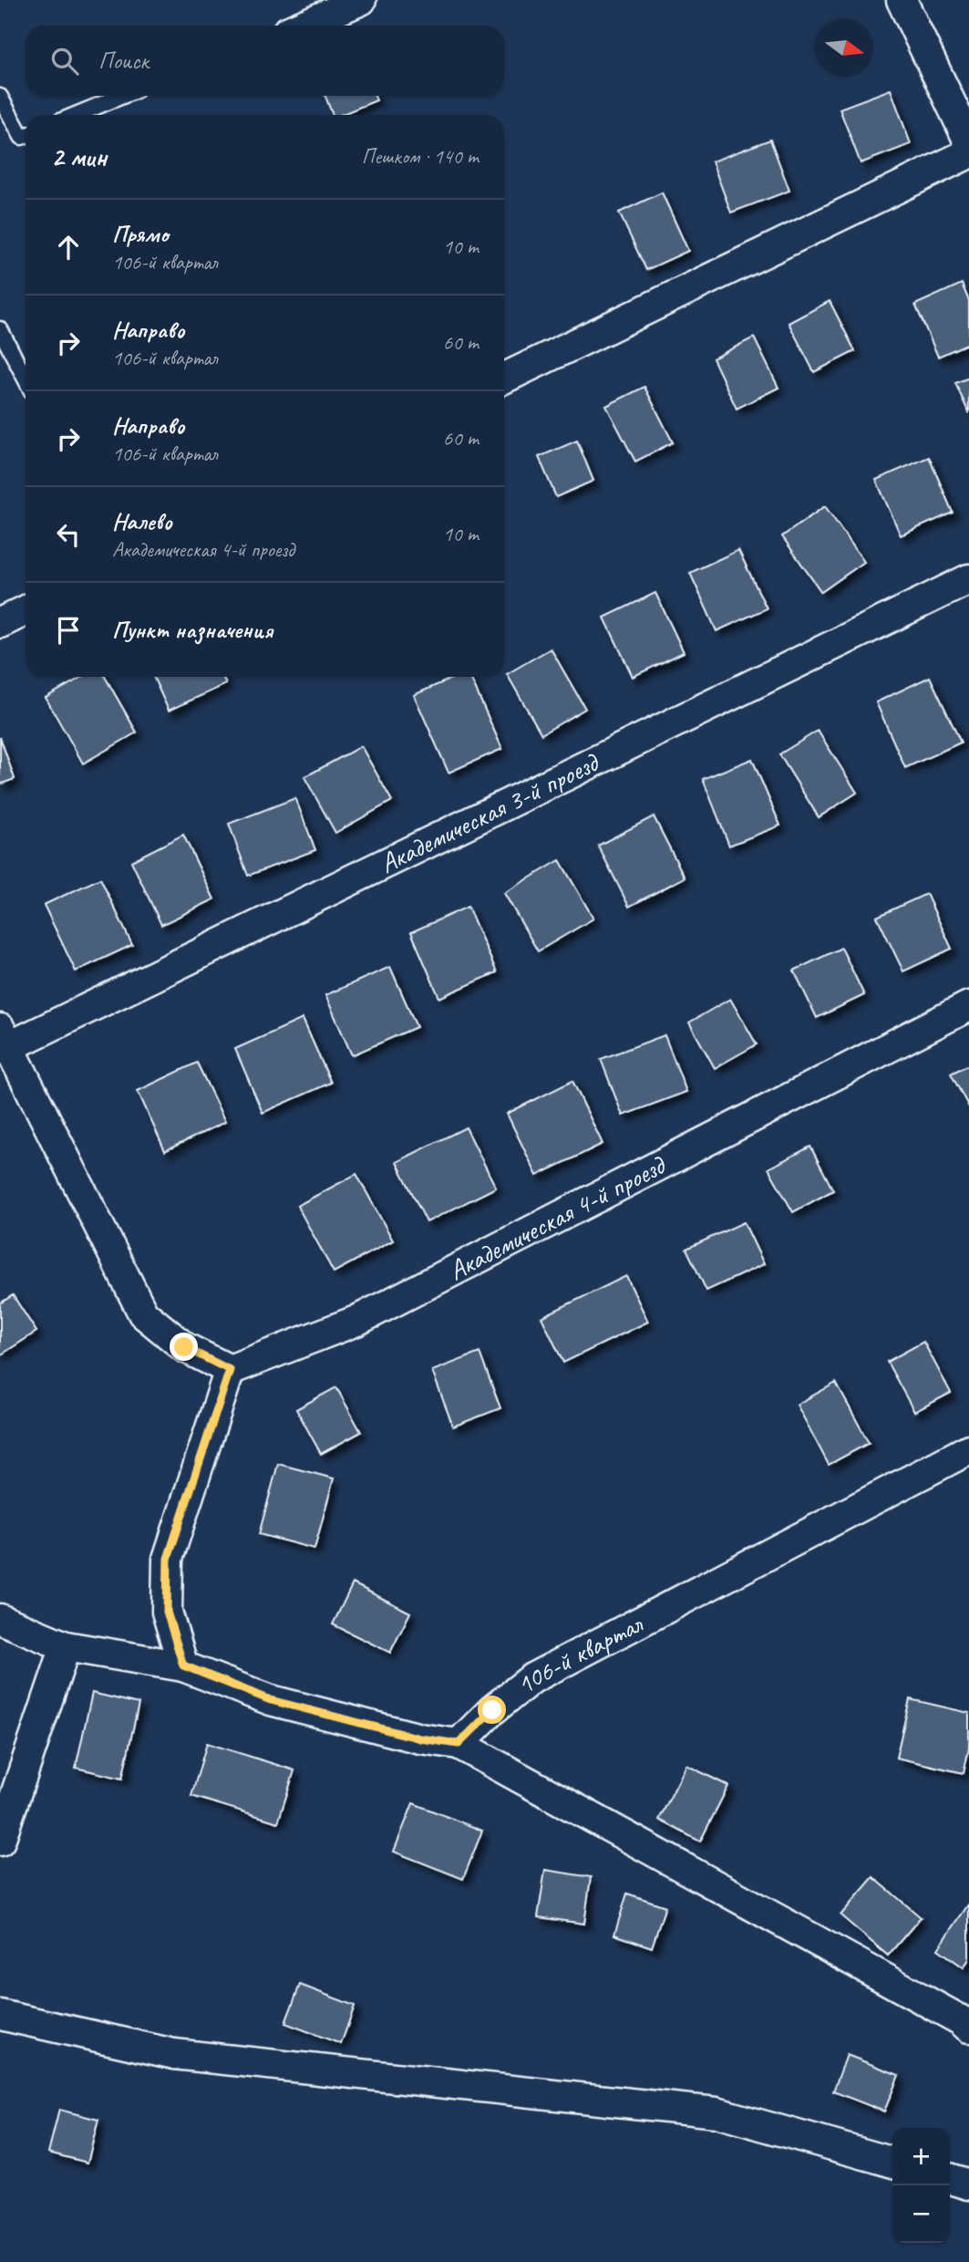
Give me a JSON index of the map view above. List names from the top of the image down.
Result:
{
  "streets": {
    "street": ["Академическая 3-й проезд", "Академическая 4-й проезд", "106-й квартал"]
  },
  "north": "right",
  "page": {
    "search": "Поиск",
    "heading": ["2 мин", "Пешком · 140 m"],
    "list": [
      ["Прямо", "106-й квартал", "10 m"],
      ["Направо", "106-й квартал", "60 m"],
      ["Направо", "106-й квартал", "60 m"],
      ["Налево", "Академическая 4-й проезд", "10 m"],
      "Пункт назначения"
    ],
    "map_buttons": ["+", "−"]
  }
}
